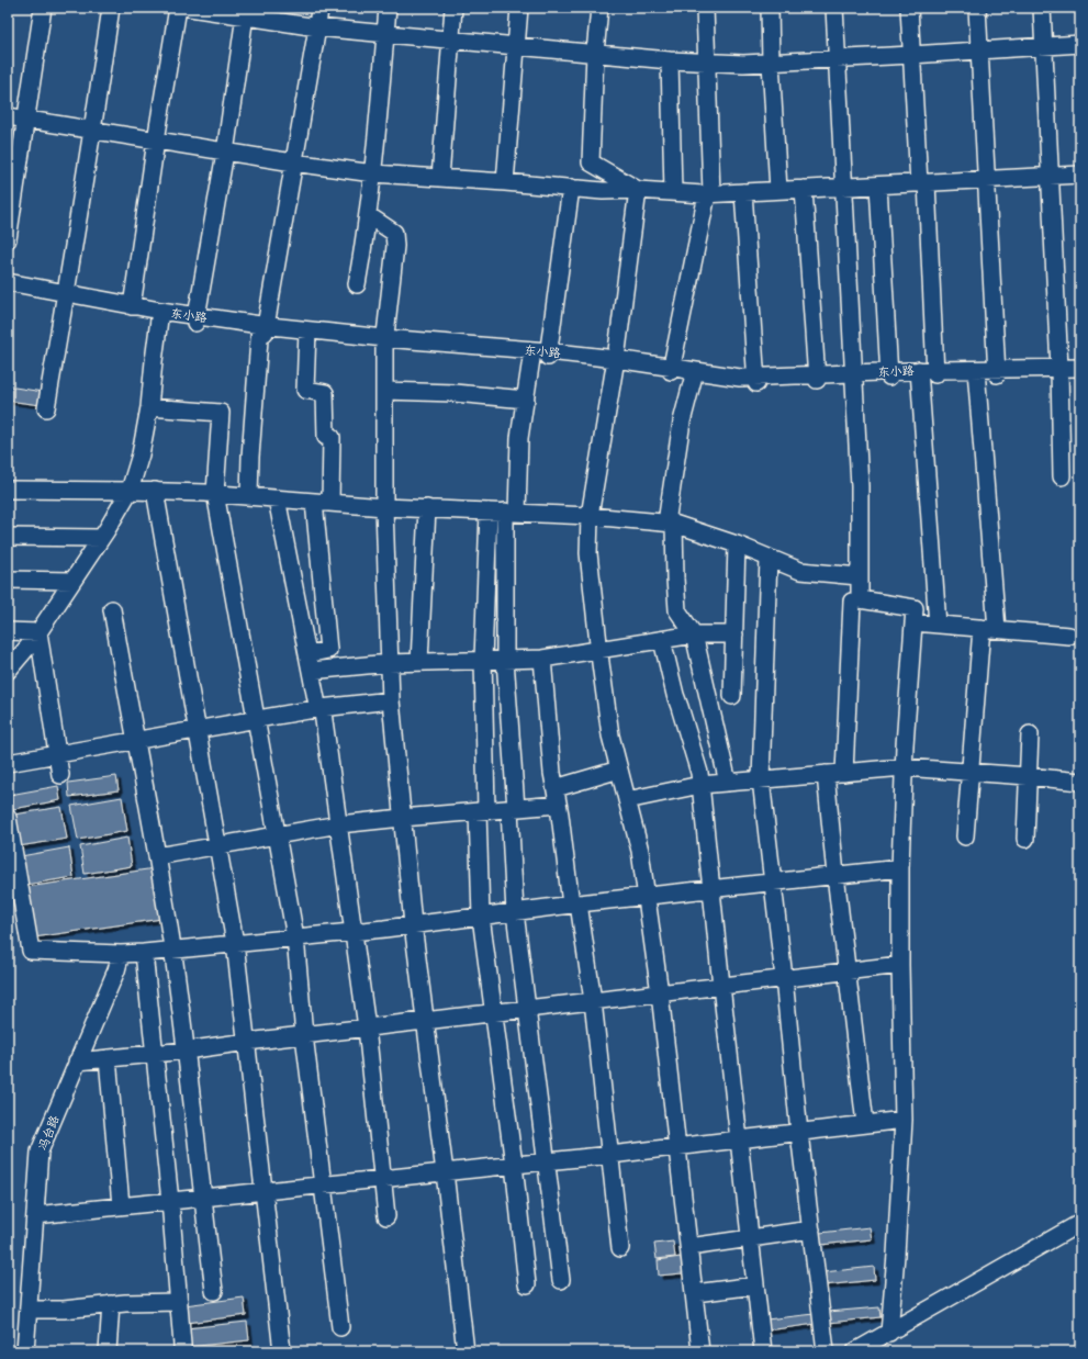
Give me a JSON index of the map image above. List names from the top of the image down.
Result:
{
  "streets": {
    "street": ["东小路", "冯台路"]
  }
}
